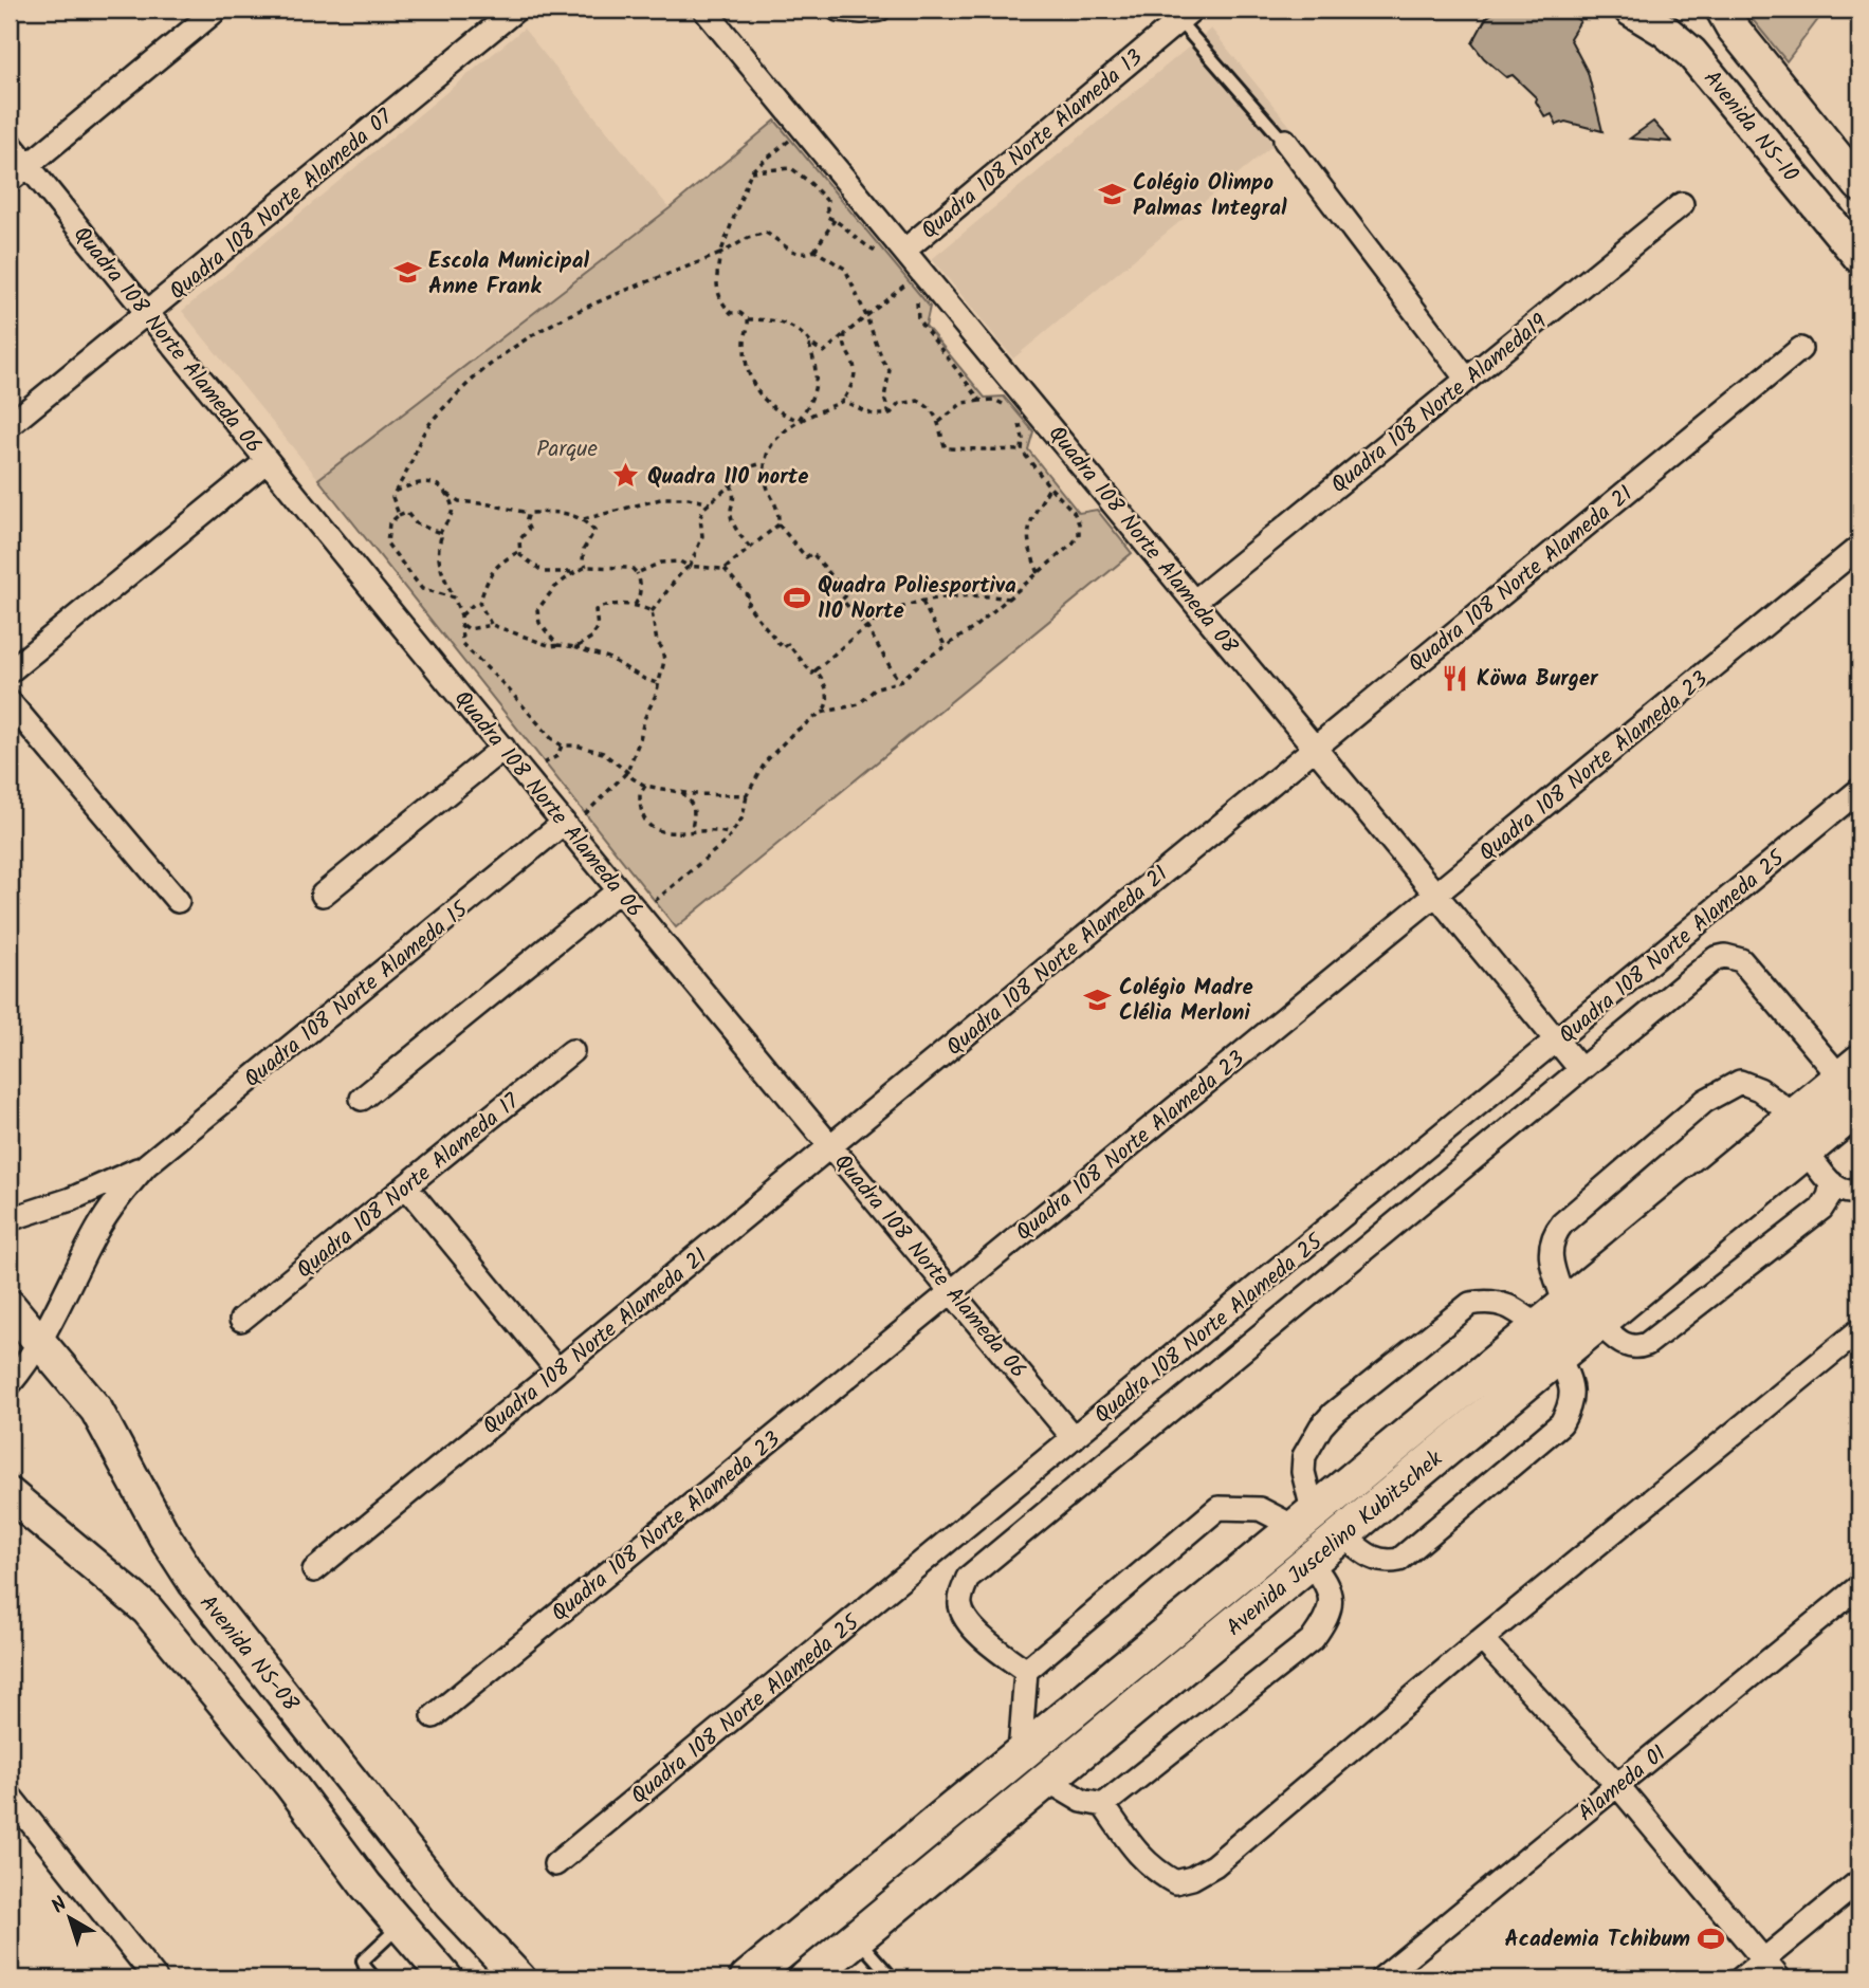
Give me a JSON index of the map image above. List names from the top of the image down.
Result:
{
  "streets": {
    "main road": ["Avenida Juscelino Kubitschek"],
    "street": [
      "Avenida NS-10",
      "Quadra 108 Norte Alameda 13",
      "Quadra 108 Norte Alameda 07",
      "Quadra 108 Norte Alameda 06",
      "Quadra 108 Norte Alameda19",
      "Quadra 108 Norte Alameda 08",
      "Quadra 108 Norte Alameda 21",
      "Quadra 108 Norte Alameda 23",
      "Quadra 108 Norte Alameda 25",
      "Quadra 108 Norte Alameda 15",
      "Quadra 108 Norte Alameda 17",
      "Avenida NS-08",
      "Alameda 01"
    ]
  },
  "crossings": [
    ["Quadra 108 Norte Alameda 13", "Quadra 108 Norte Alameda 08"],
    ["Quadra 108 Norte Alameda 07", "Quadra 108 Norte Alameda 06"],
    ["Quadra 108 Norte Alameda 06", "Quadra 108 Norte Alameda 21"],
    ["Quadra 108 Norte Alameda 06", "Quadra 108 Norte Alameda 23"],
    ["Quadra 108 Norte Alameda 06", "Quadra 108 Norte Alameda 25"],
    ["Quadra 108 Norte Alameda 06", "Quadra 108 Norte Alameda 15"],
    ["Quadra 108 Norte Alameda19", "Quadra 108 Norte Alameda 08"],
    ["Quadra 108 Norte Alameda 08", "Quadra 108 Norte Alameda 21"],
    ["Quadra 108 Norte Alameda 08", "Quadra 108 Norte Alameda 23"],
    ["Quadra 108 Norte Alameda 08", "Quadra 108 Norte Alameda 25"]
  ],
  "parks": ["Parque"],
  "places": {
    "school or university": ["Colégio Olimpo Palmas Integral", "Escola Municipal Anne Frank", "Colégio Madre Clélia Merloni"],
    "place": ["Quadra 110 norte"],
    "sports": ["Quadra Poliesportiva 110 Norte", "Academia Tchibum"],
    "restaurant": ["Köwa Burger"]
  },
  "north": "top left"
}
